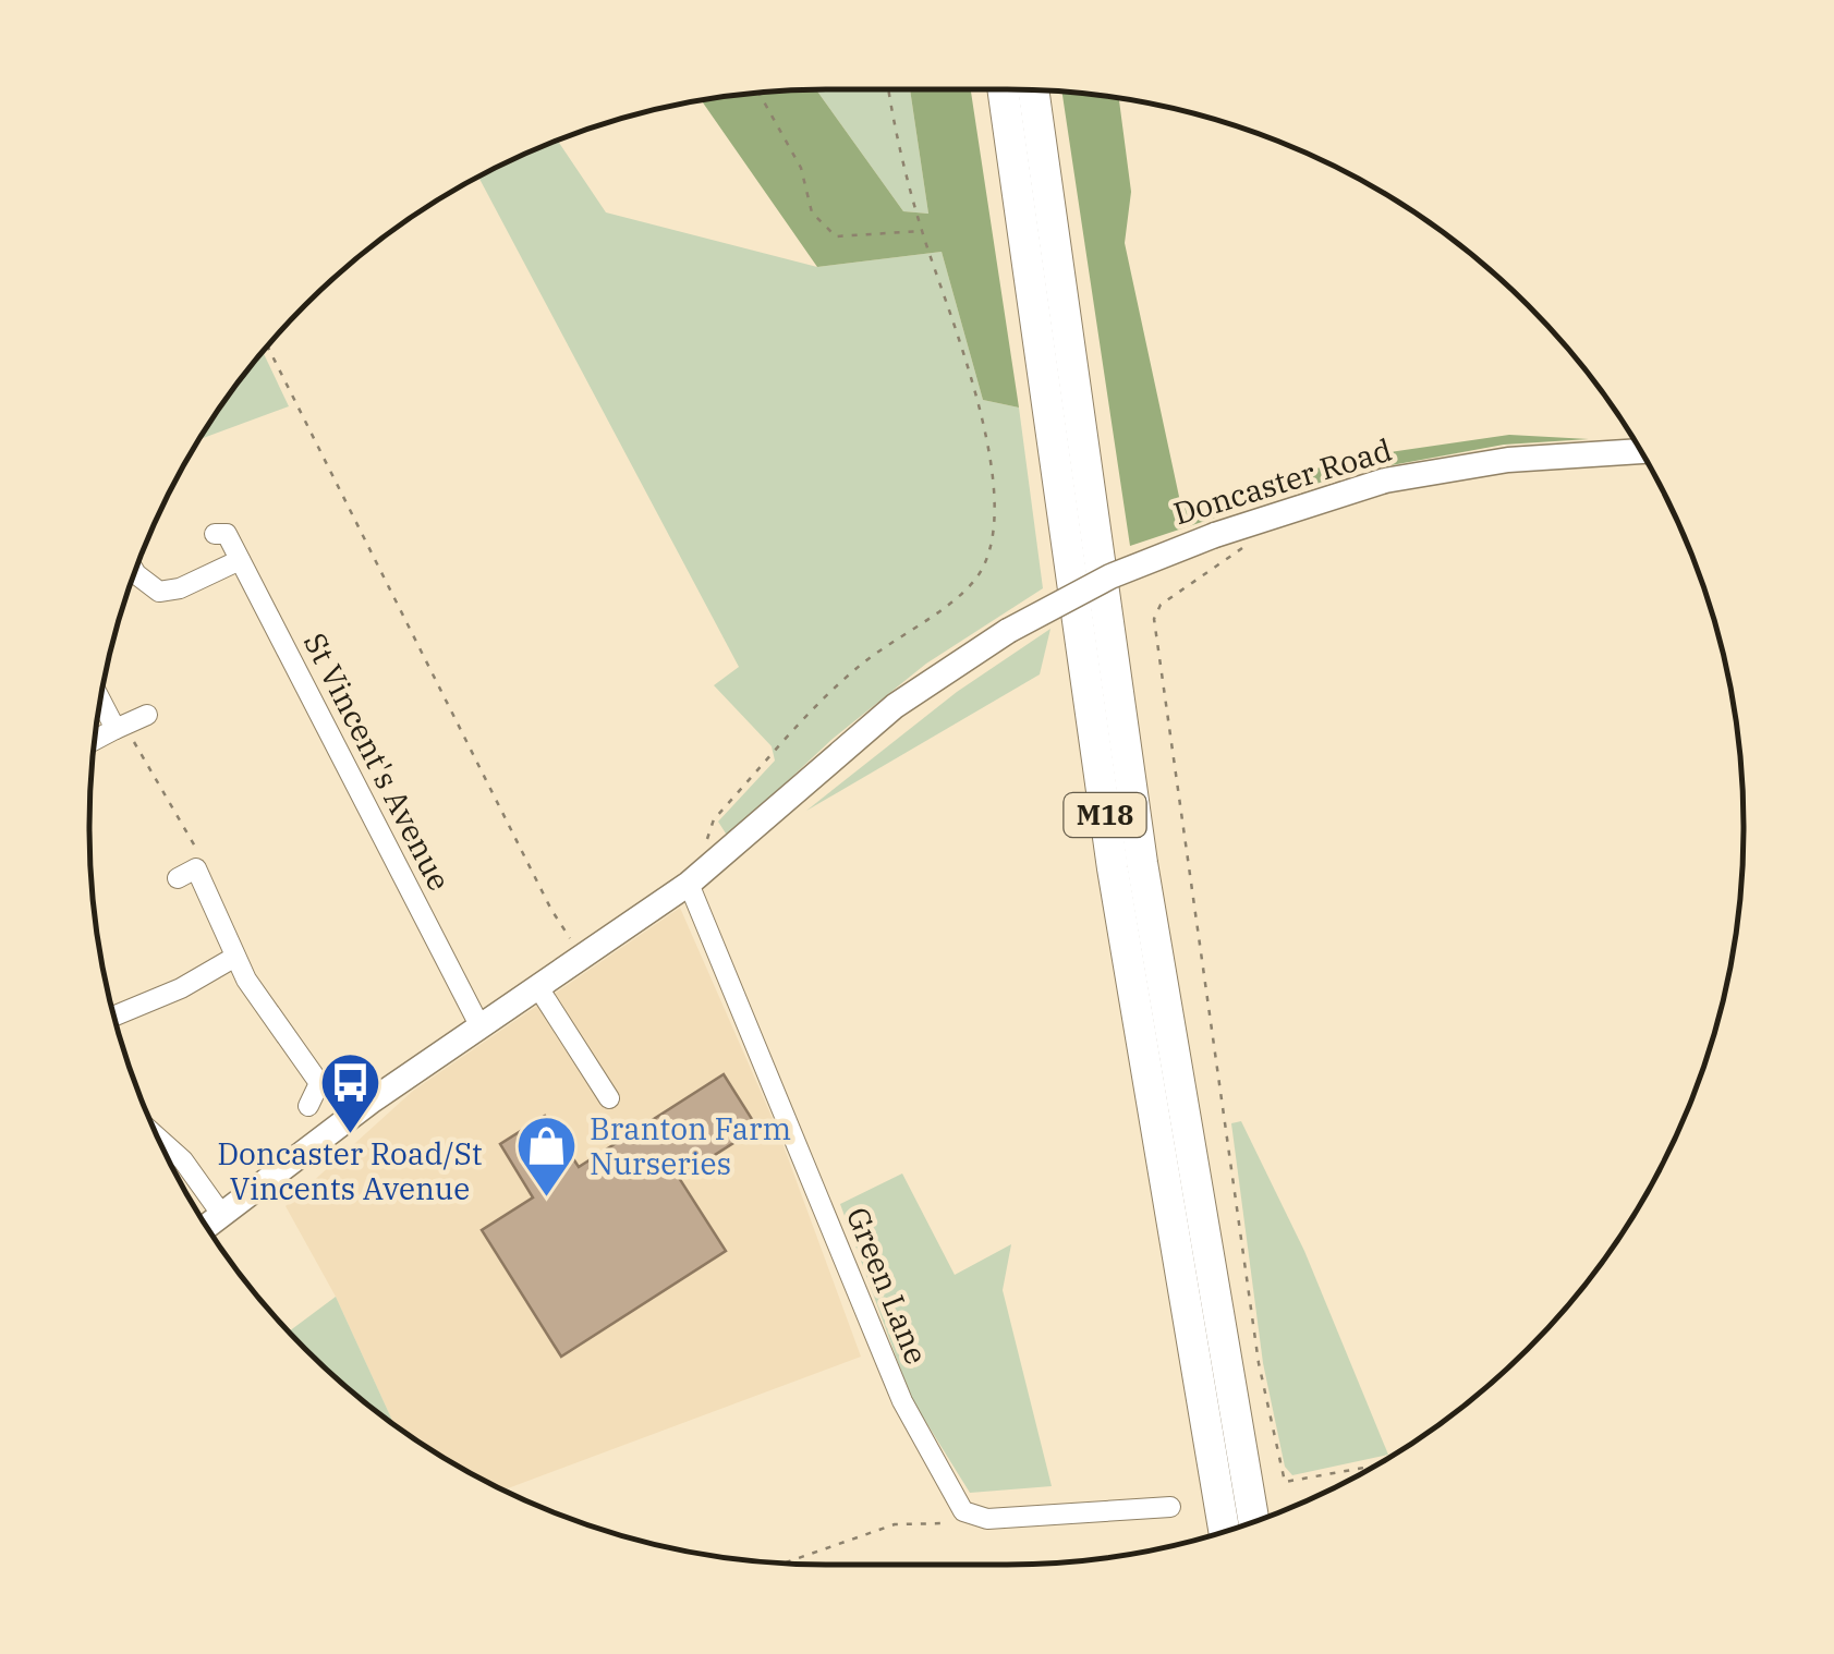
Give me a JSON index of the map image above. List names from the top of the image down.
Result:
{
  "streets": {
    "highway": ["M18"],
    "main road": ["Doncaster Road"],
    "street": ["St Vincent's Avenue", "Green Lane"]
  },
  "crossings": [
    ["Doncaster Road", "St Vincent's Avenue"],
    ["Doncaster Road", "Green Lane"]
  ],
  "places": {
    "bus stop": ["Doncaster Road/St Vincents Avenue"],
    "shop": ["Branton Farm Nurseries"]
  }
}
